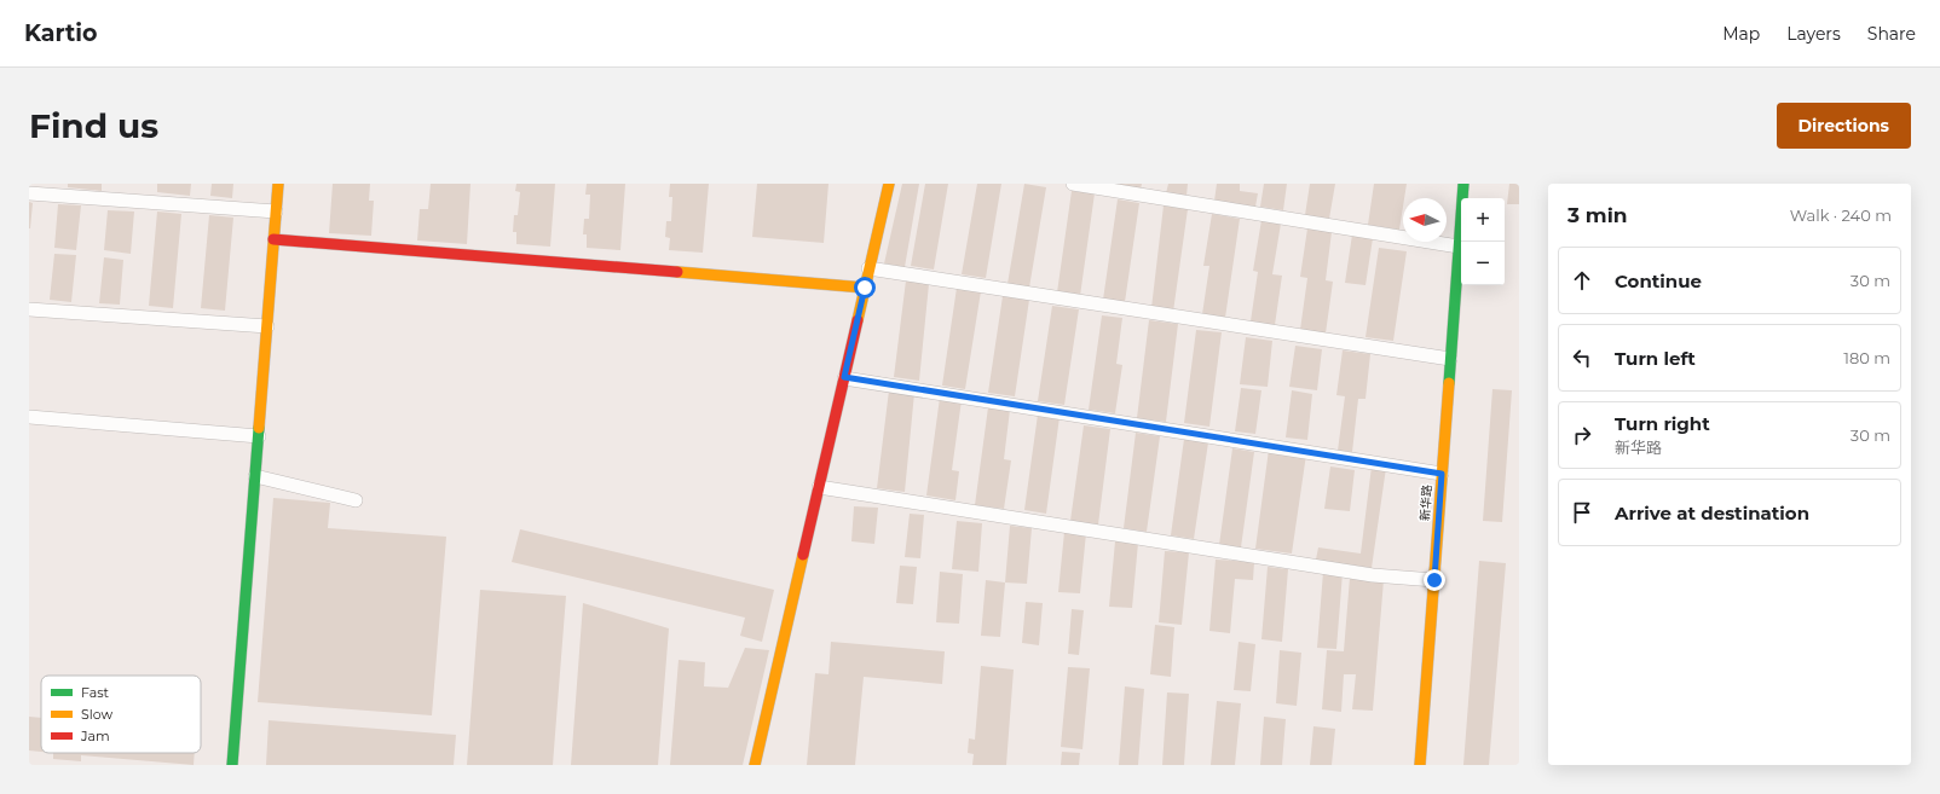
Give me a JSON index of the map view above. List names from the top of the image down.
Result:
{
  "streets": {
    "street": ["新华路"]
  },
  "legend": ["Fast", "Slow", "Jam"],
  "north": "left",
  "page": {
    "header": "Kartio",
    "nav": ["Map", "Layers", "Share"],
    "buttons": "Directions",
    "title": "Find us",
    "heading": ["3 min", "Walk · 240 m"],
    "map_buttons": ["+", "−"],
    "list": [
      ["Continue", "30 m"],
      ["Turn left", "180 m"],
      ["Turn right", "新华路", "30 m"],
      "Arrive at destination"
    ]
  }
}
